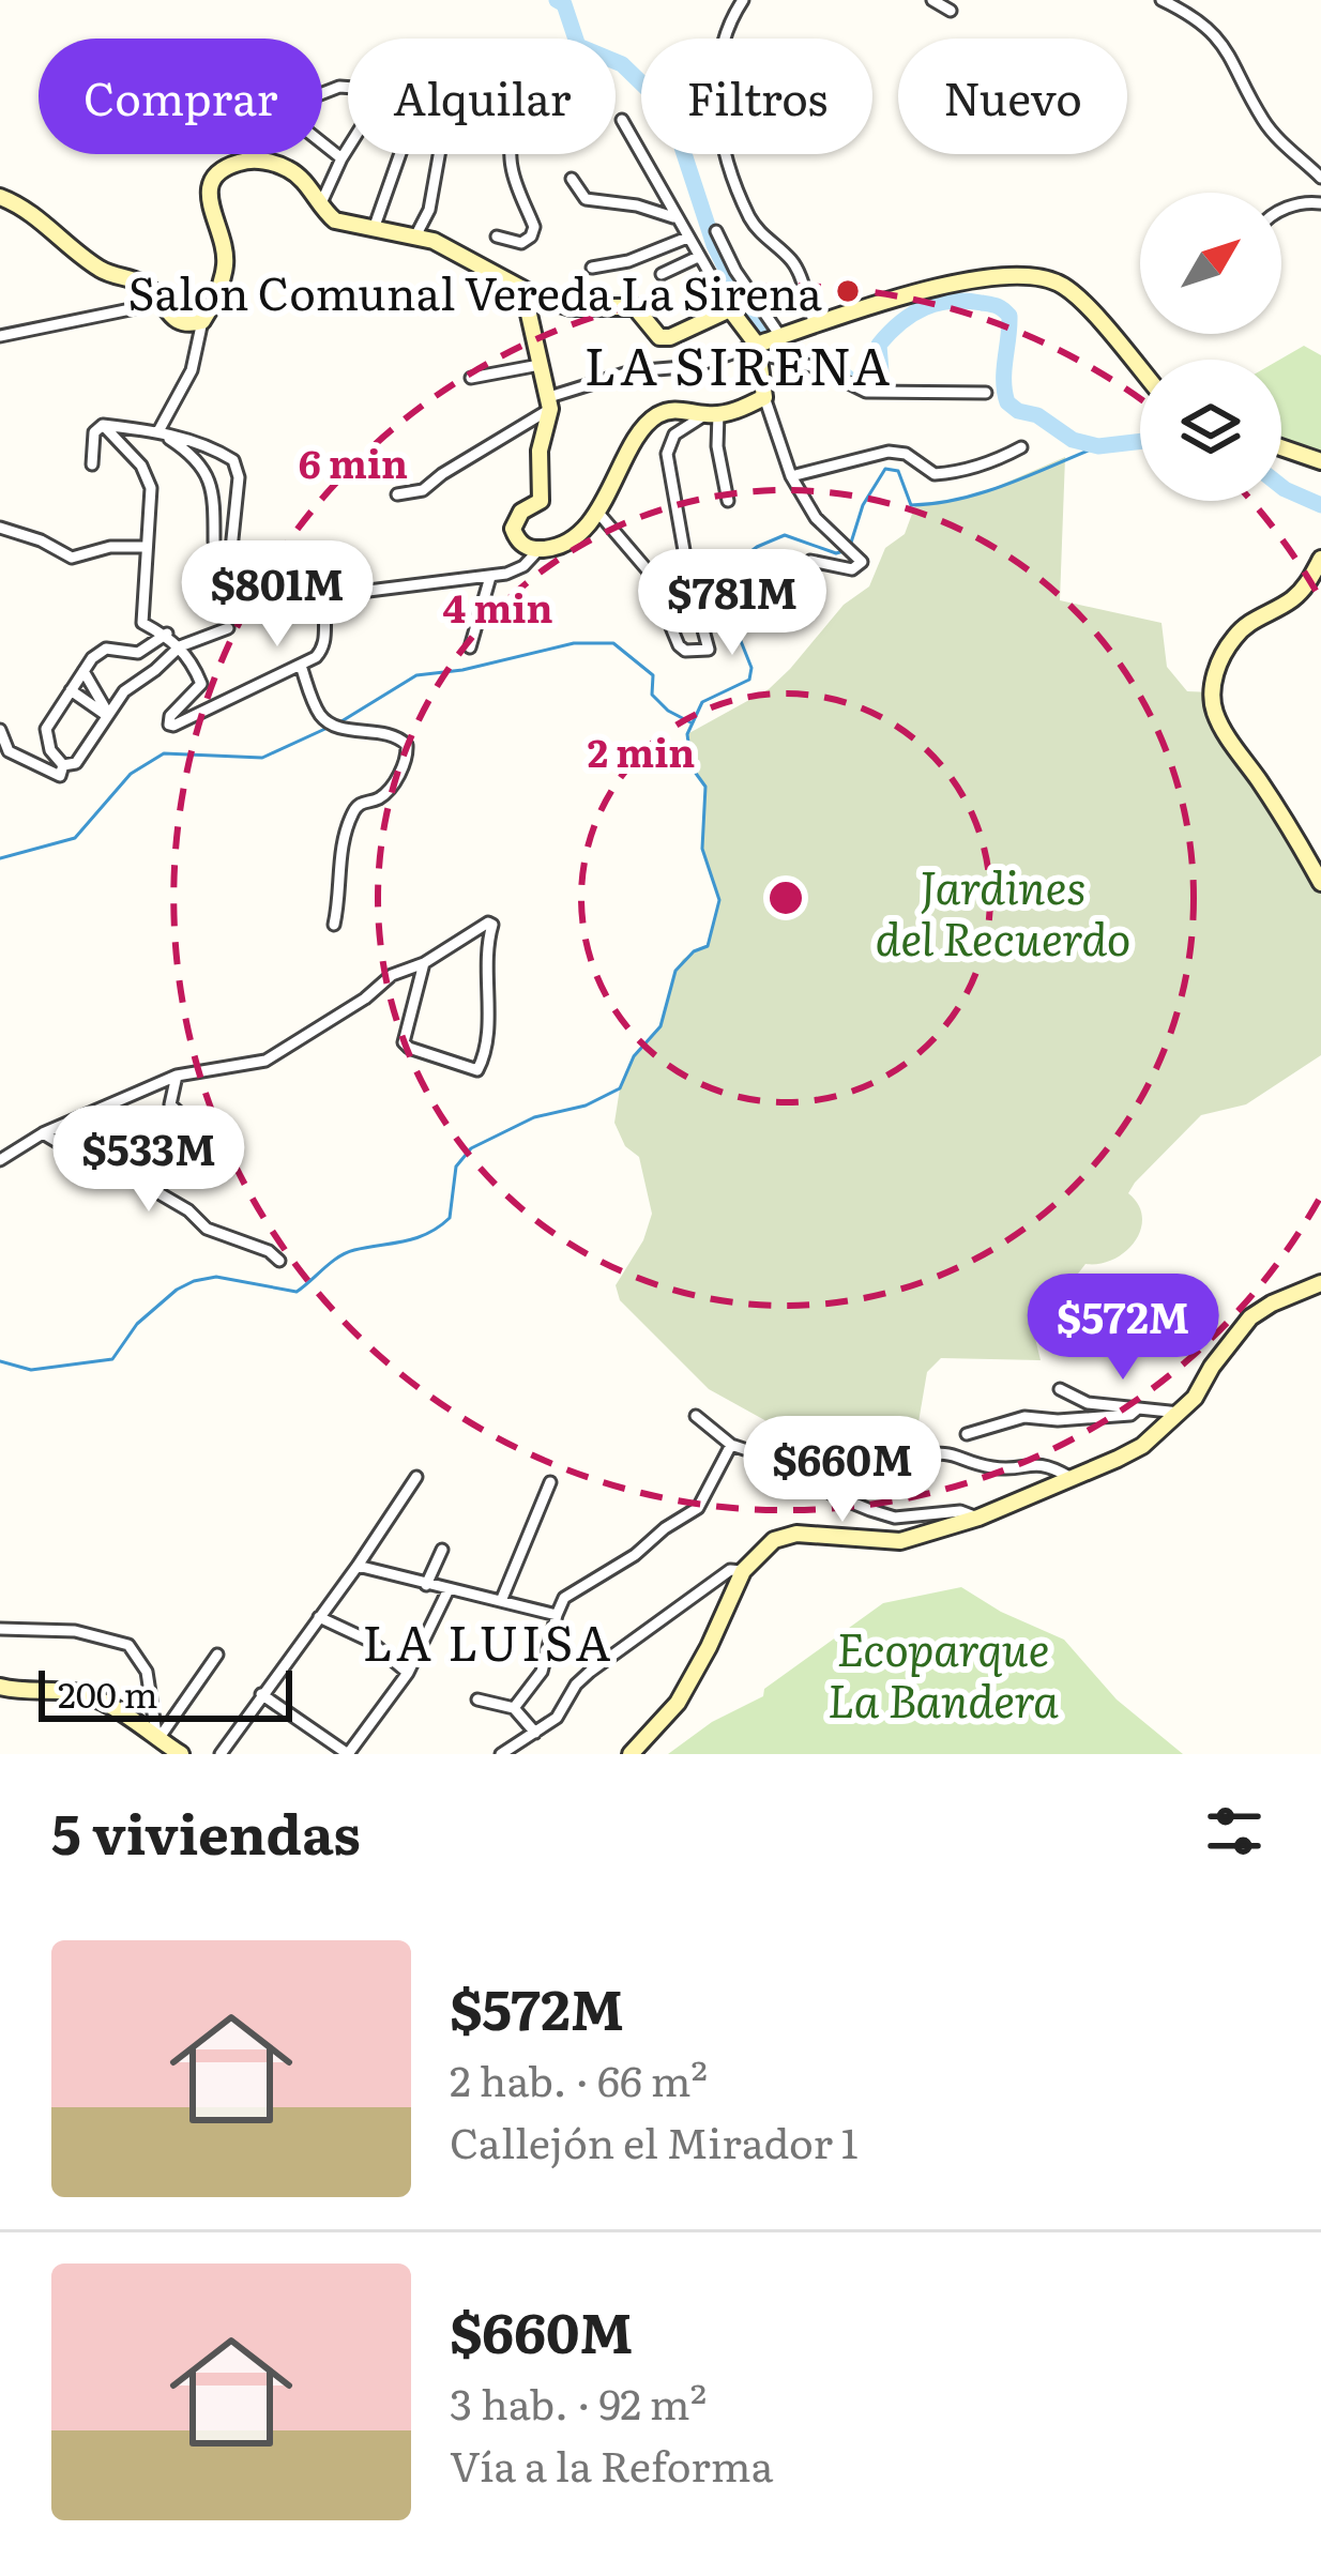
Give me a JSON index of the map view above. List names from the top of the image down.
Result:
{
  "districts": ["LA SIRENA", "LA LUISA"],
  "parks": ["Jardines del Recuerdo", "Ecoparque La Bandera"],
  "places": ["Salon Comunal Vereda La Sirena"],
  "scale_bar": "200 m",
  "north": "top right",
  "page": {
    "chip": [
      "Comprar",
      "Alquilar",
      "Filtros",
      "Nuevo"
    ],
    "price": [
      "$801M",
      "$781M",
      "$533M",
      "$572M",
      "$660M"
    ],
    "scale": "200 m",
    "heading": "5 viviendas",
    "list": [
      {
        "name": "$572M",
        "note": "2 hab. · 66 m² · Callejón el Mirador 1"
      },
      {
        "name": "$660M",
        "note": "3 hab. · 92 m² · Vía a la Reforma"
      }
    ]
  },
  "rings": ["6 min", "4 min", "2 min"]
}
